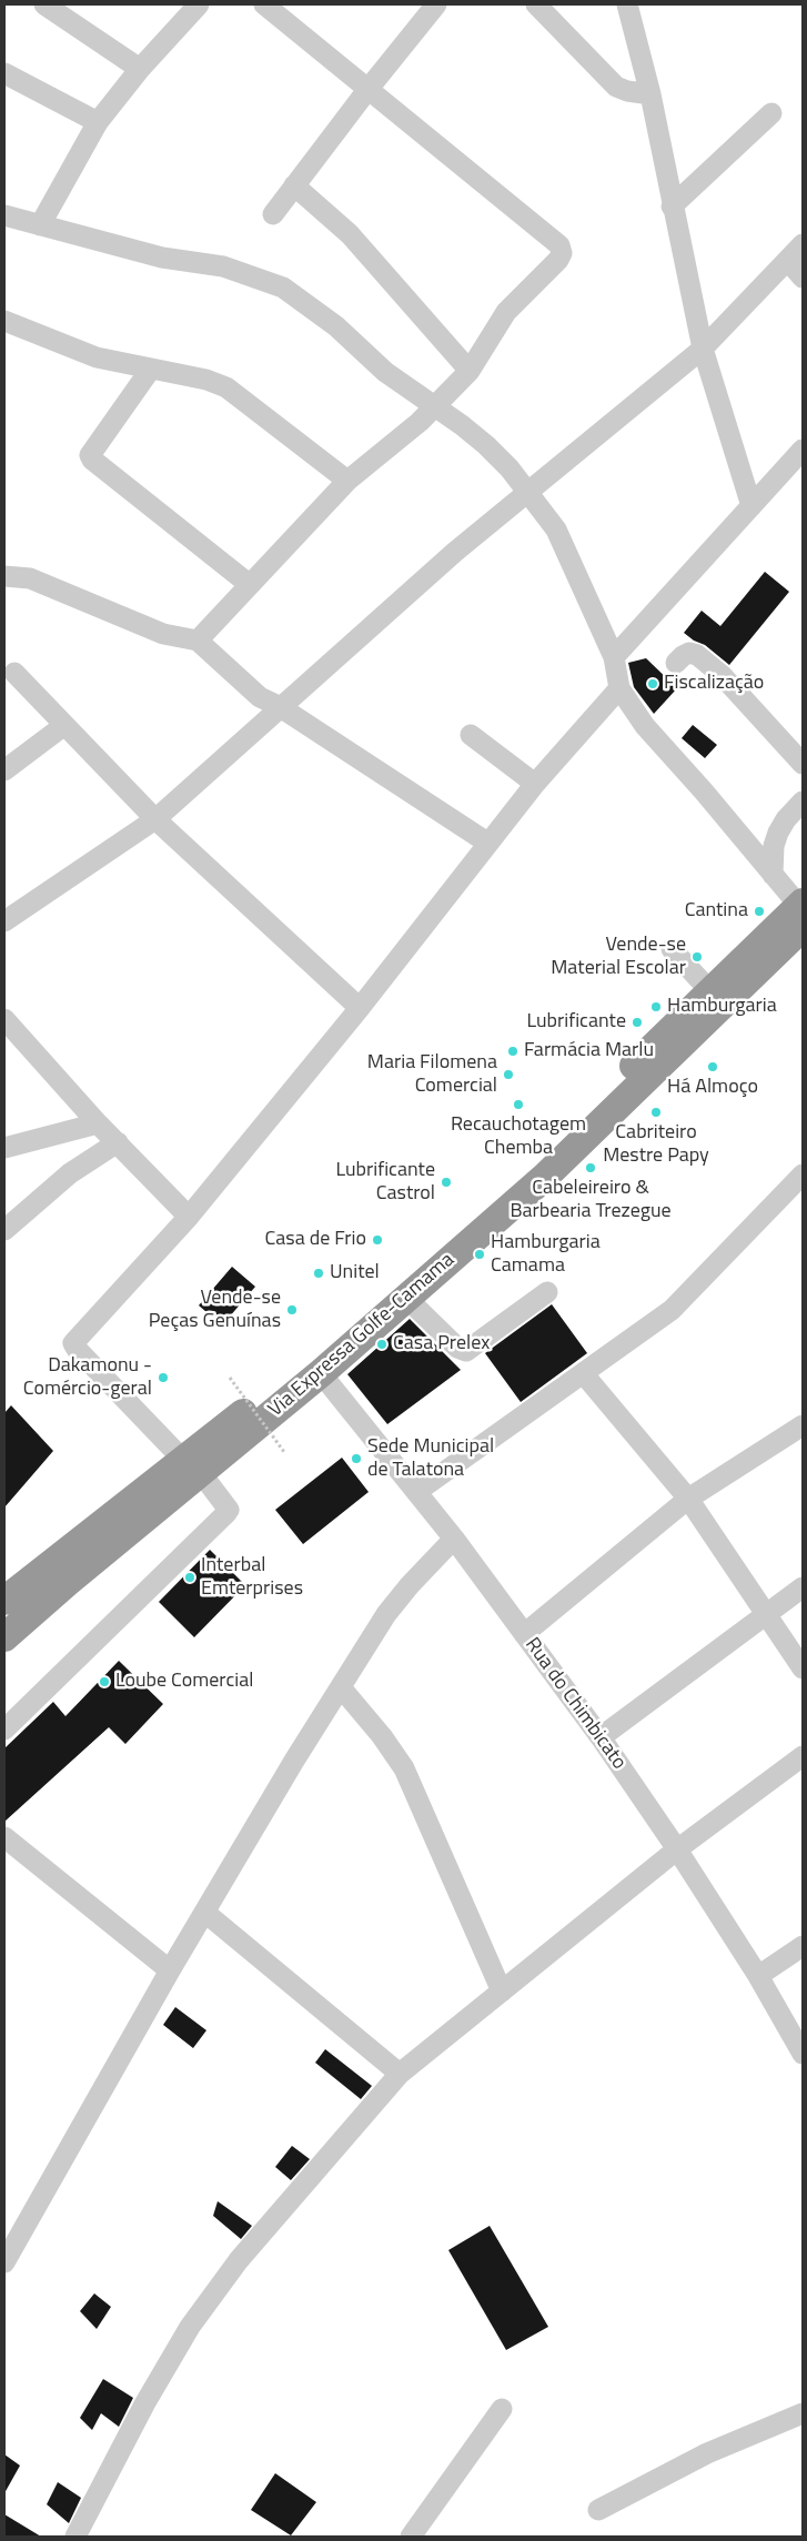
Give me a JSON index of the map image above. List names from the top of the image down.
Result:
{
  "streets": {
    "highway": ["Via Expressa Golfe-Camama"],
    "street": ["Rua do Chimbicato"]
  },
  "crossings": [
    ["Via Expressa Golfe-Camama", "Rua do Chimbicato"]
  ],
  "places": [
    "Fiscalização",
    "Cantina",
    "Vende-se Material Escolar",
    "Hamburgaria",
    "Lubrificante",
    "Farmácia Marlu",
    "Há Almoço",
    "Maria Filomena Comercial",
    "Recauchotagem Chemba",
    "Cabriteiro Mestre Papy",
    "Cabeleireiro & Barbearia Trezegue",
    "Lubrificante Castrol",
    "Casa de Frio",
    "Hamburgaria Camama",
    "Unitel",
    "Vende-se Peças Genuínas",
    "Casa Prelex",
    "Dakamonu - Comércio-geral",
    "Sede Municipal de Talatona",
    "Interbal Emterprises",
    "Loube Comercial"
  ]
}
